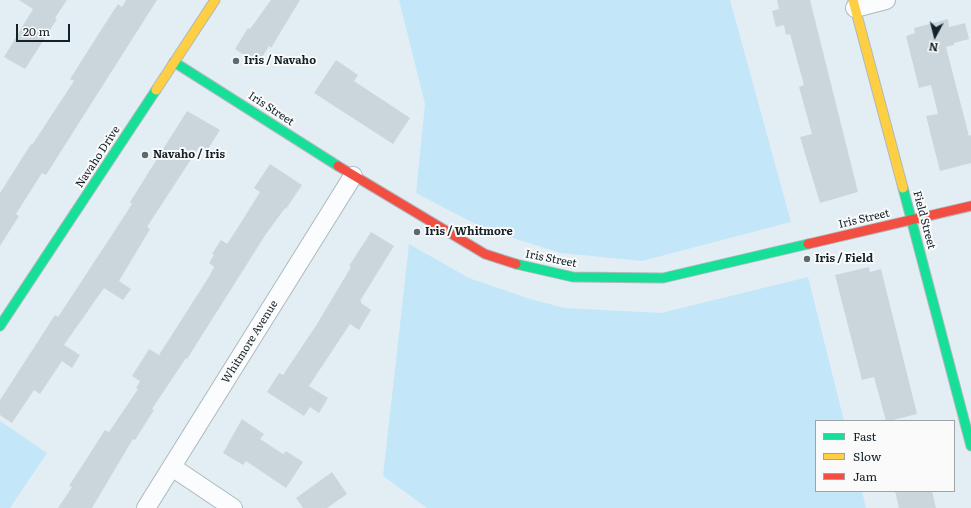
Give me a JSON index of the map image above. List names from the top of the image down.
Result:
{
  "streets": {
    "street": [
      "Iris Street",
      "Navaho Drive",
      "Field Street",
      "Whitmore Avenue"
    ]
  },
  "crossings": [
    ["Iris Street", "Navaho Drive"],
    ["Iris Street", "Field Street"],
    ["Iris Street", "Whitmore Avenue"]
  ],
  "places": [
    "Iris / Navaho",
    "Navaho / Iris",
    "Iris / Whitmore",
    "Iris / Field"
  ],
  "legend": ["Fast", "Slow", "Jam"],
  "scale_bar": "20 m",
  "north": "bottom"
}
